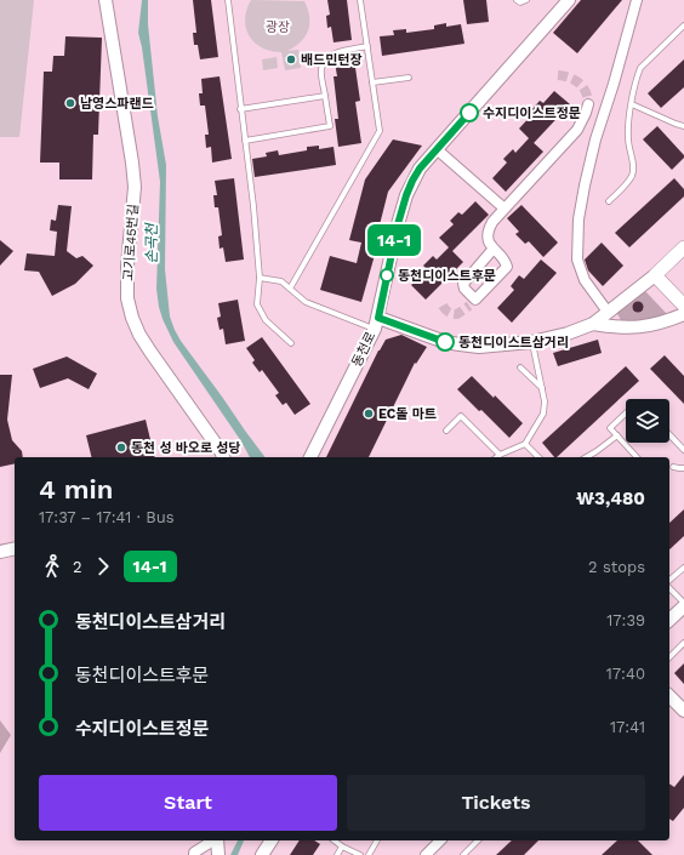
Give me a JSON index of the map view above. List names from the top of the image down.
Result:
{
  "streets": {
    "street": ["고기로45번길", "동천로"]
  },
  "water": ["손곡천"],
  "parks": ["광장"],
  "places": [
    "배드민턴장",
    "남영스파랜드",
    "수지디이스트정문",
    "동천디이스트후문",
    "동천디이스트삼거리",
    "EC돌 마트",
    "동천 성 바오로 성당"
  ],
  "lines": ["bus line 14-1"],
  "page": {
    "on_map": "14-1",
    "heading": ["4 min", "17:37 – 17:41 · Bus", "₩3,480"],
    "legs": ["2", "14-1", "2 stops"],
    "list": [
      {
        "name": "동천디이스트삼거리",
        "value": "17:39"
      },
      {
        "name": "동천디이스트후문",
        "value": "17:40"
      },
      {
        "name": "수지디이스트정문",
        "value": "17:41"
      }
    ],
    "buttons": ["Start", "Tickets"]
  }
}
